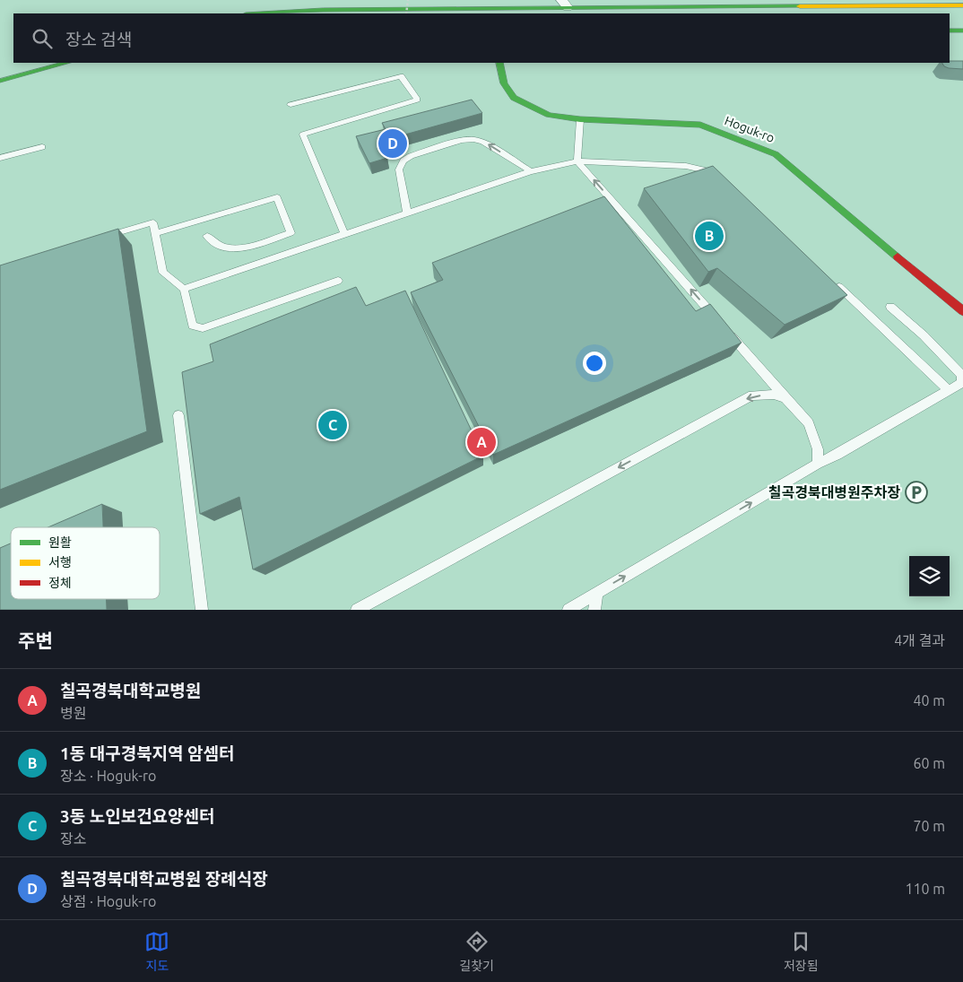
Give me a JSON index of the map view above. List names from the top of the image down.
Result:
{
  "streets": {
    "main road": ["Hoguk-ro"]
  },
  "places": {
    "parking": ["칠곡경북대병원주차장"]
  },
  "legend": ["원활", "서행", "정체"],
  "page": {
    "search": "장소 검색",
    "pins": [
      "D",
      "B",
      "C",
      "A"
    ],
    "heading": ["주변", "4개 결과"],
    "list": [
      {
        "mark": "A",
        "name": "칠곡경북대학교병원",
        "note": "병원",
        "value": "40 m"
      },
      {
        "mark": "B",
        "name": "1동 대구경북지역 암셈터",
        "note": "장소 · Hoguk-ro",
        "value": "60 m"
      },
      {
        "mark": "C",
        "name": "3동 노인보건요양센터",
        "note": "장소",
        "value": "70 m"
      },
      {
        "mark": "D",
        "name": "칠곡경북대학교병원 장례식장",
        "note": "상점 · Hoguk-ro",
        "value": "110 m"
      }
    ],
    "nav": ["지도", "길찾기", "저장됨"]
  }
}
